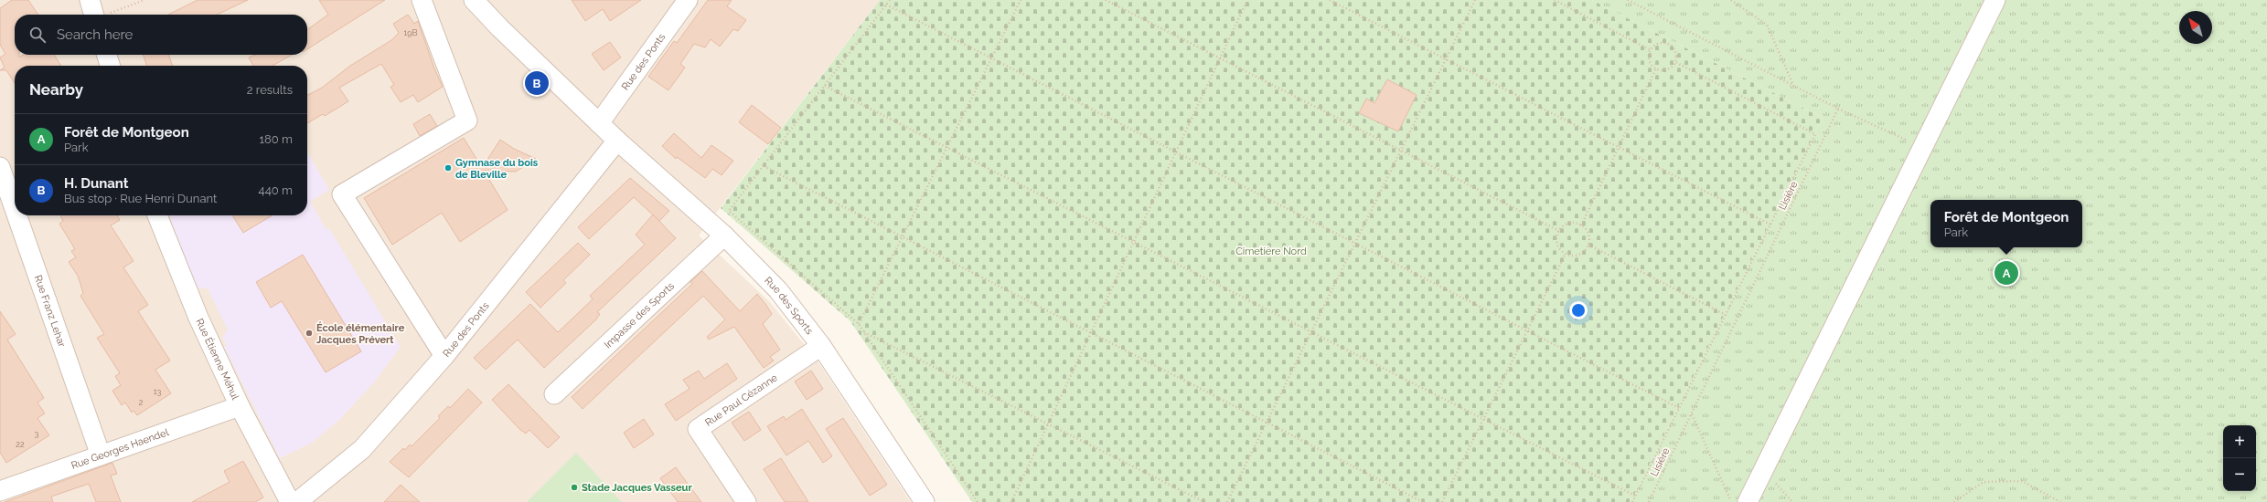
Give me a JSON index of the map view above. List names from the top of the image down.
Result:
{
  "streets": {
    "street": [
      "Rue des Ponts",
      "Rue des Sports",
      "Rue Franz Lehar",
      "Impasse des Sports",
      "Rue Étienne Méhul",
      "Rue Paul Cézanne",
      "Rue Georges Haendel"
    ],
    "path": ["Lisière"]
  },
  "crossings": [
    ["Rue des Ponts", "Rue des Sports"],
    ["Rue des Sports", "Impasse des Sports"],
    ["Rue des Sports", "Rue Paul Cézanne"],
    ["Rue Franz Lehar", "Rue Georges Haendel"],
    ["Rue Étienne Méhul", "Rue Georges Haendel"]
  ],
  "parks": ["Cimetière Nord"],
  "places": ["Gymnase du bois de Bleville", "École élémentaire Jacques Prévert", "Stade Jacques Vasseur"],
  "house_numbers": [
    "19B",
    "13",
    "2",
    "3",
    "22"
  ],
  "north": "top left",
  "page": {
    "search": "Search here",
    "heading": ["Nearby", "2 results"],
    "pins": ["B", "A"],
    "list": [
      {
        "mark": "A",
        "name": "Forêt de Montgeon",
        "note": "Park",
        "value": "180 m"
      },
      {
        "mark": "B",
        "name": "H. Dunant",
        "note": "Bus stop · Rue Henri Dunant",
        "value": "440 m"
      }
    ],
    "popup": ["Forêt de Montgeon", "Park"],
    "map_buttons": ["+", "−"]
  }
}
